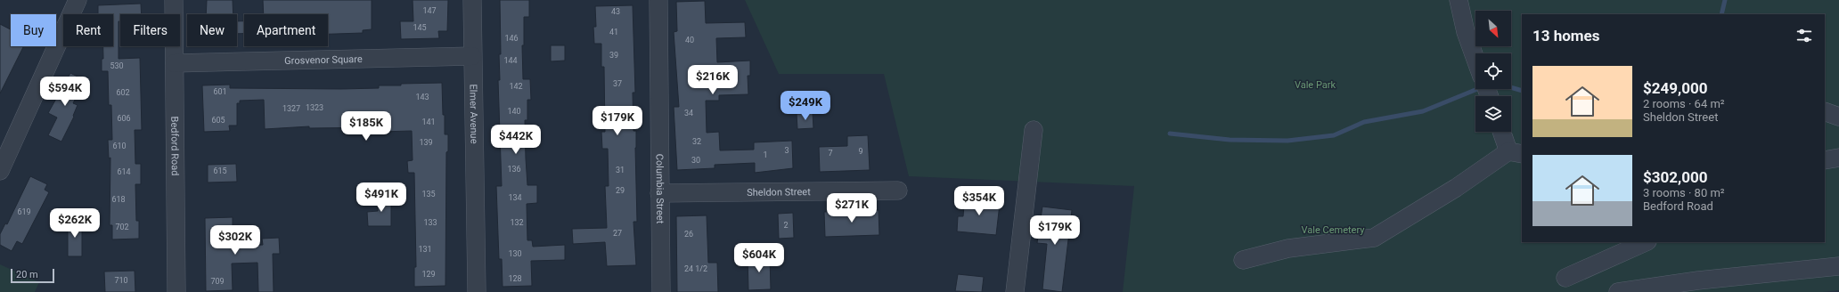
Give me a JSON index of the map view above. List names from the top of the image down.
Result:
{
  "streets": {
    "street": [
      "Grosvenor Square",
      "Elmer Avenue",
      "Bedford Road",
      "Columbia Street",
      "Sheldon Street"
    ]
  },
  "crossings": [
    ["Grosvenor Square", "Elmer Avenue"],
    ["Grosvenor Square", "Bedford Road"],
    ["Columbia Street", "Sheldon Street"]
  ],
  "parks": ["Vale Park", "Vale Cemetery"],
  "house_numbers": [
    "147",
    "43",
    "145",
    "41",
    "146",
    "40",
    "39",
    "144",
    "530",
    "37",
    "142",
    "601",
    "602",
    "143",
    "1323",
    "1327",
    "140",
    "34",
    "606",
    "605",
    "141",
    "32",
    "139",
    "610",
    "3",
    "9",
    "7",
    "1",
    "30",
    "136",
    "31",
    "615",
    "614",
    "29",
    "135",
    "134",
    "618",
    "619",
    "133",
    "132",
    "2",
    "702",
    "27",
    "26",
    "131",
    "130",
    "24 1/2",
    "129",
    "128",
    "710",
    "709"
  ],
  "scale_bar": "20 m",
  "north": "bottom right",
  "page": {
    "chip": [
      "Buy",
      "Rent",
      "Filters",
      "New",
      "Apartment"
    ],
    "heading": "13 homes",
    "list": [
      {
        "name": "$249,000",
        "note": "2 rooms · 64 m² · Sheldon Street"
      },
      {
        "name": "$302,000",
        "note": "3 rooms · 80 m² · Bedford Road"
      }
    ],
    "price": [
      "$216K",
      "$594K",
      "$249K",
      "$179K",
      "$185K",
      "$442K",
      "$491K",
      "$354K",
      "$271K",
      "$262K",
      "$179K",
      "$302K",
      "$604K"
    ],
    "scale": "20 m"
  }
}
